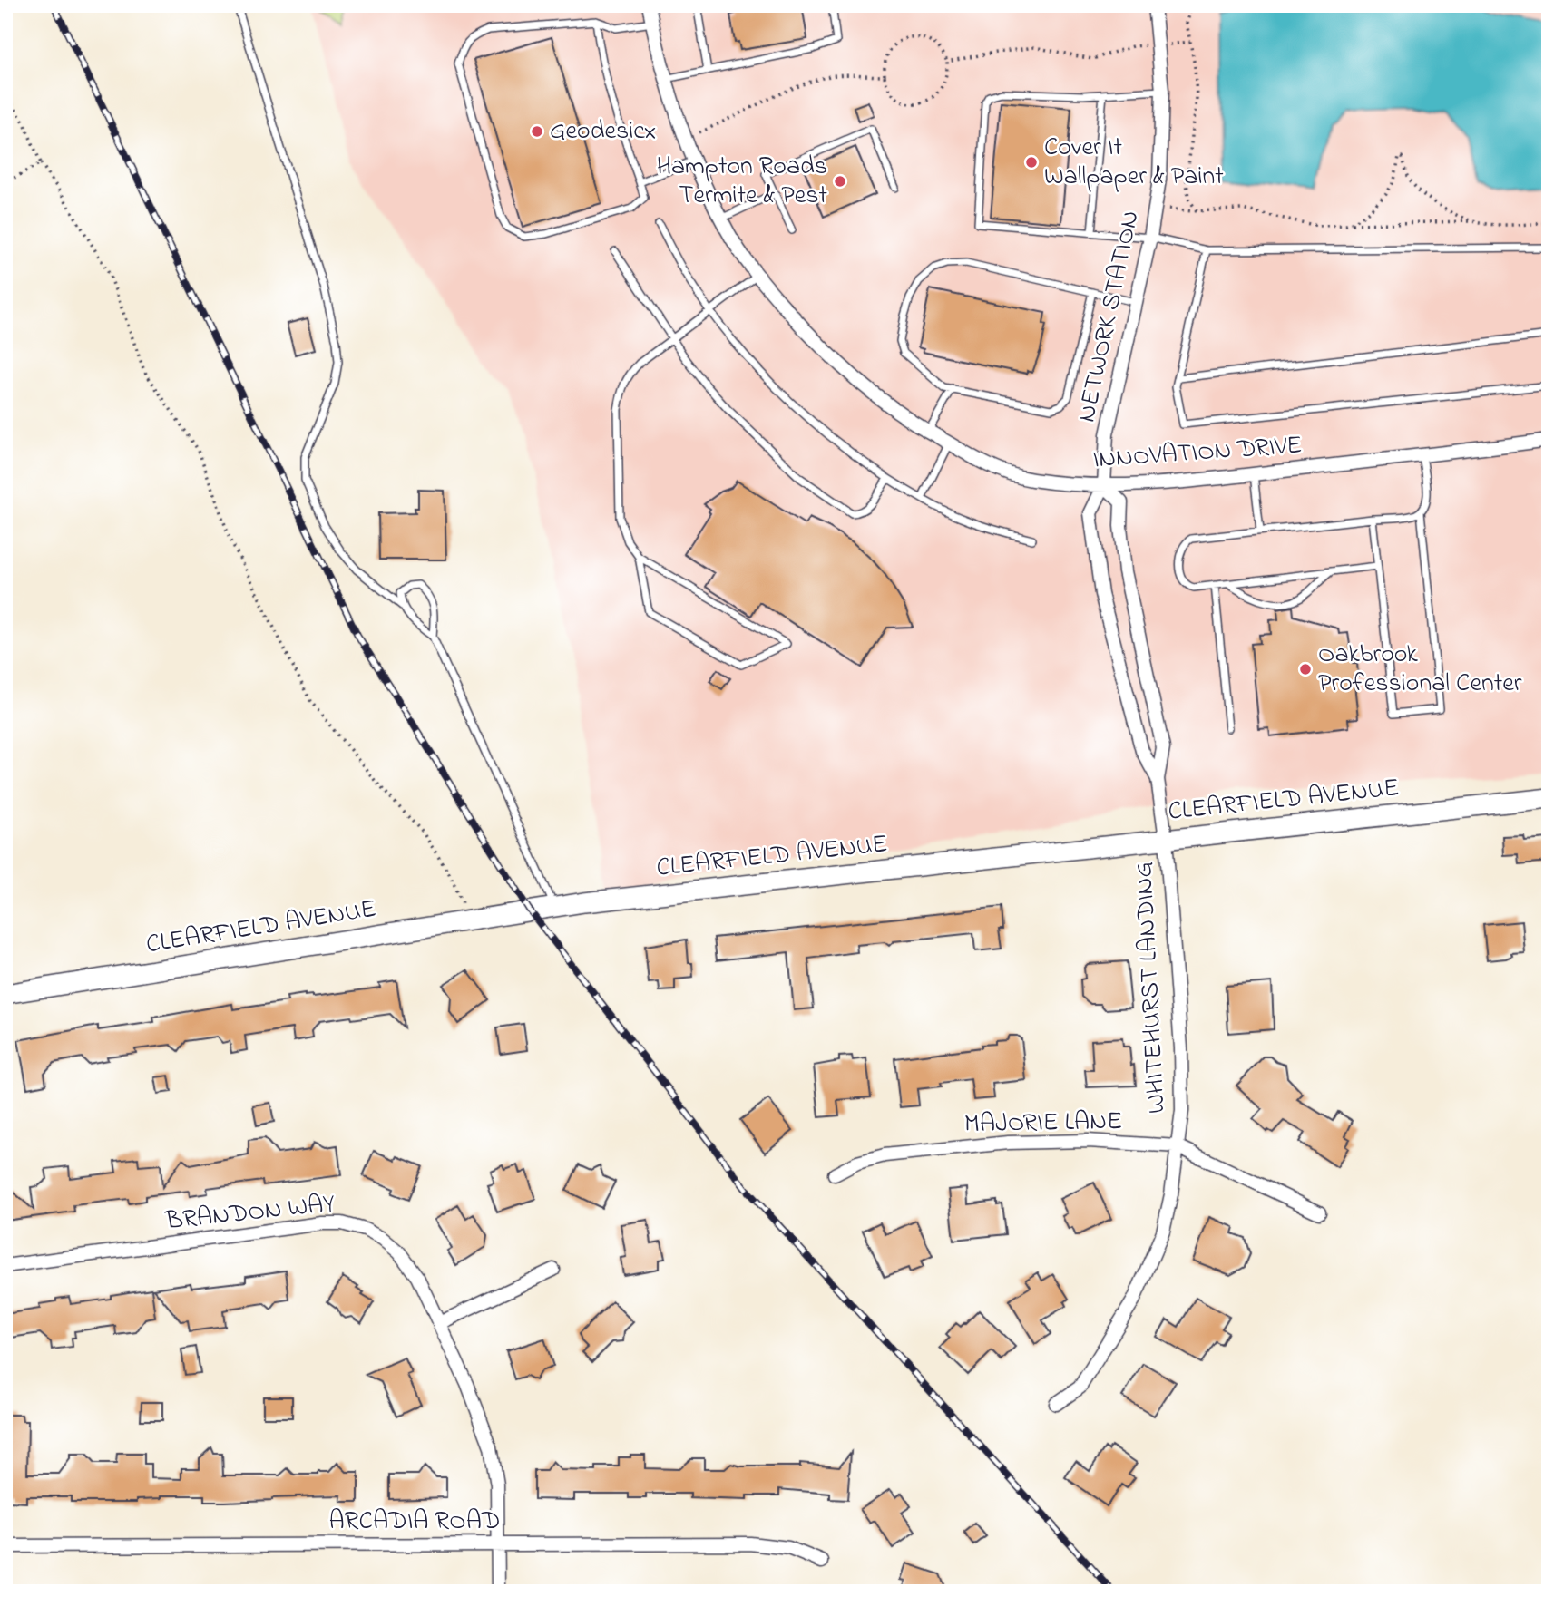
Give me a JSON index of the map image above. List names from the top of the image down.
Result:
{
  "streets": {
    "street": [
      "NETWORK STATION",
      "INNOVATION DRIVE",
      "CLEARFIELD AVENUE",
      "WHITEHURST LANDING",
      "MAJORIE LANE",
      "BRANDON WAY",
      "ARCADIA ROAD"
    ]
  },
  "crossings": [
    ["NETWORK STATION", "INNOVATION DRIVE"],
    ["NETWORK STATION", "CLEARFIELD AVENUE"],
    ["NETWORK STATION", "WHITEHURST LANDING"],
    ["CLEARFIELD AVENUE", "WHITEHURST LANDING"],
    ["WHITEHURST LANDING", "MAJORIE LANE"],
    ["BRANDON WAY", "ARCADIA ROAD"]
  ],
  "places": [
    "Geodesicx",
    "Cover It Wallpaper & Paint",
    "Hampton Roads Termite & Pest",
    "Oakbrook Professional Center"
  ]
}
